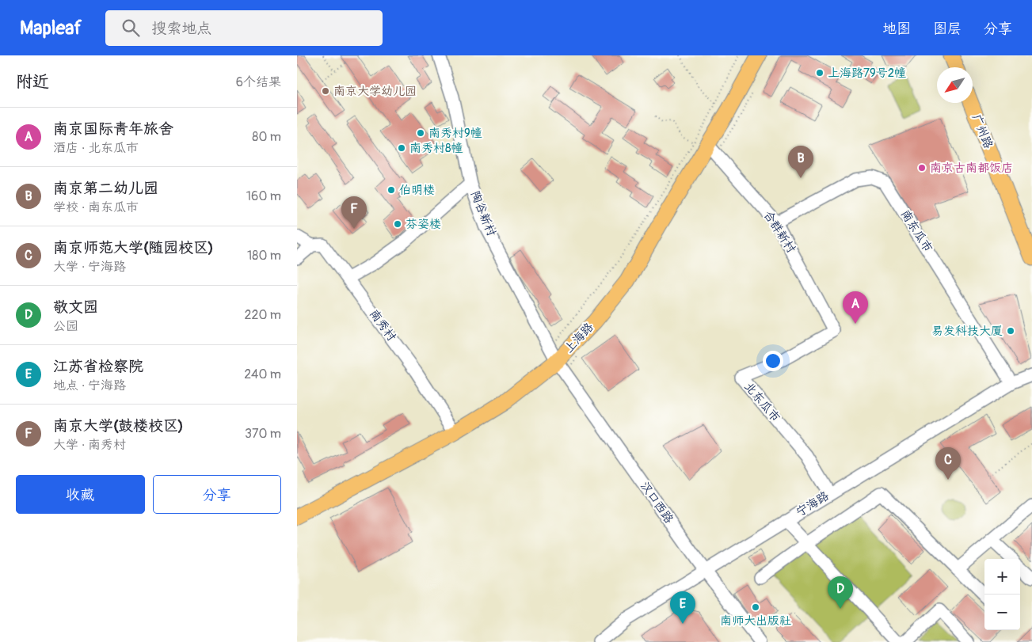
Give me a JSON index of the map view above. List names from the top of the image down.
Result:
{
  "streets": {
    "main road": ["广州路", "上海路"],
    "street": [
      "陶谷新村",
      "南东瓜市",
      "合群新村",
      "南秀村",
      "北东瓜市",
      "汉口西路",
      "宁海路"
    ]
  },
  "crossings": [
    ["陶谷新村", "上海路"],
    ["陶谷新村", "汉口西路"],
    ["南东瓜市", "合群新村"],
    ["南东瓜市", "宁海路"],
    ["合群新村", "上海路"],
    ["合群新村", "北东瓜市"],
    ["南秀村", "上海路"],
    ["上海路", "汉口西路"],
    ["北东瓜市", "宁海路"],
    ["汉口西路", "宁海路"]
  ],
  "places": [
    "上海路79号2幢",
    "南京大学幼儿园",
    "南秀村9幢",
    "南秀村8幢",
    "南京古南都饭店",
    "伯明楼",
    "芬姿楼",
    "易发科技大厦",
    "南师大出版社"
  ],
  "north": "bottom left",
  "page": {
    "header": "Mapleaf",
    "search": "搜索地点",
    "nav": ["地图", "图层", "分享"],
    "heading": ["附近", "6个结果"],
    "list": [
      {
        "mark": "A",
        "name": "南京国际青年旅舍",
        "note": "酒店 · 北东瓜市",
        "value": "80 m"
      },
      {
        "mark": "B",
        "name": "南京第二幼儿园",
        "note": "学校 · 南东瓜市",
        "value": "160 m"
      },
      {
        "mark": "C",
        "name": "南京师范大学(随园校区)",
        "note": "大学 · 宁海路",
        "value": "180 m"
      },
      {
        "mark": "D",
        "name": "敬文园",
        "note": "公园",
        "value": "220 m"
      },
      {
        "mark": "E",
        "name": "江苏省检察院",
        "note": "地点 · 宁海路",
        "value": "240 m"
      },
      {
        "mark": "F",
        "name": "南京大学(鼓楼校区)",
        "note": "大学 · 南秀村",
        "value": "370 m"
      }
    ],
    "pins": [
      "B",
      "F",
      "A",
      "C",
      "D",
      "E"
    ],
    "buttons": ["收藏", "分享"],
    "map_buttons": ["+", "−"]
  }
}
